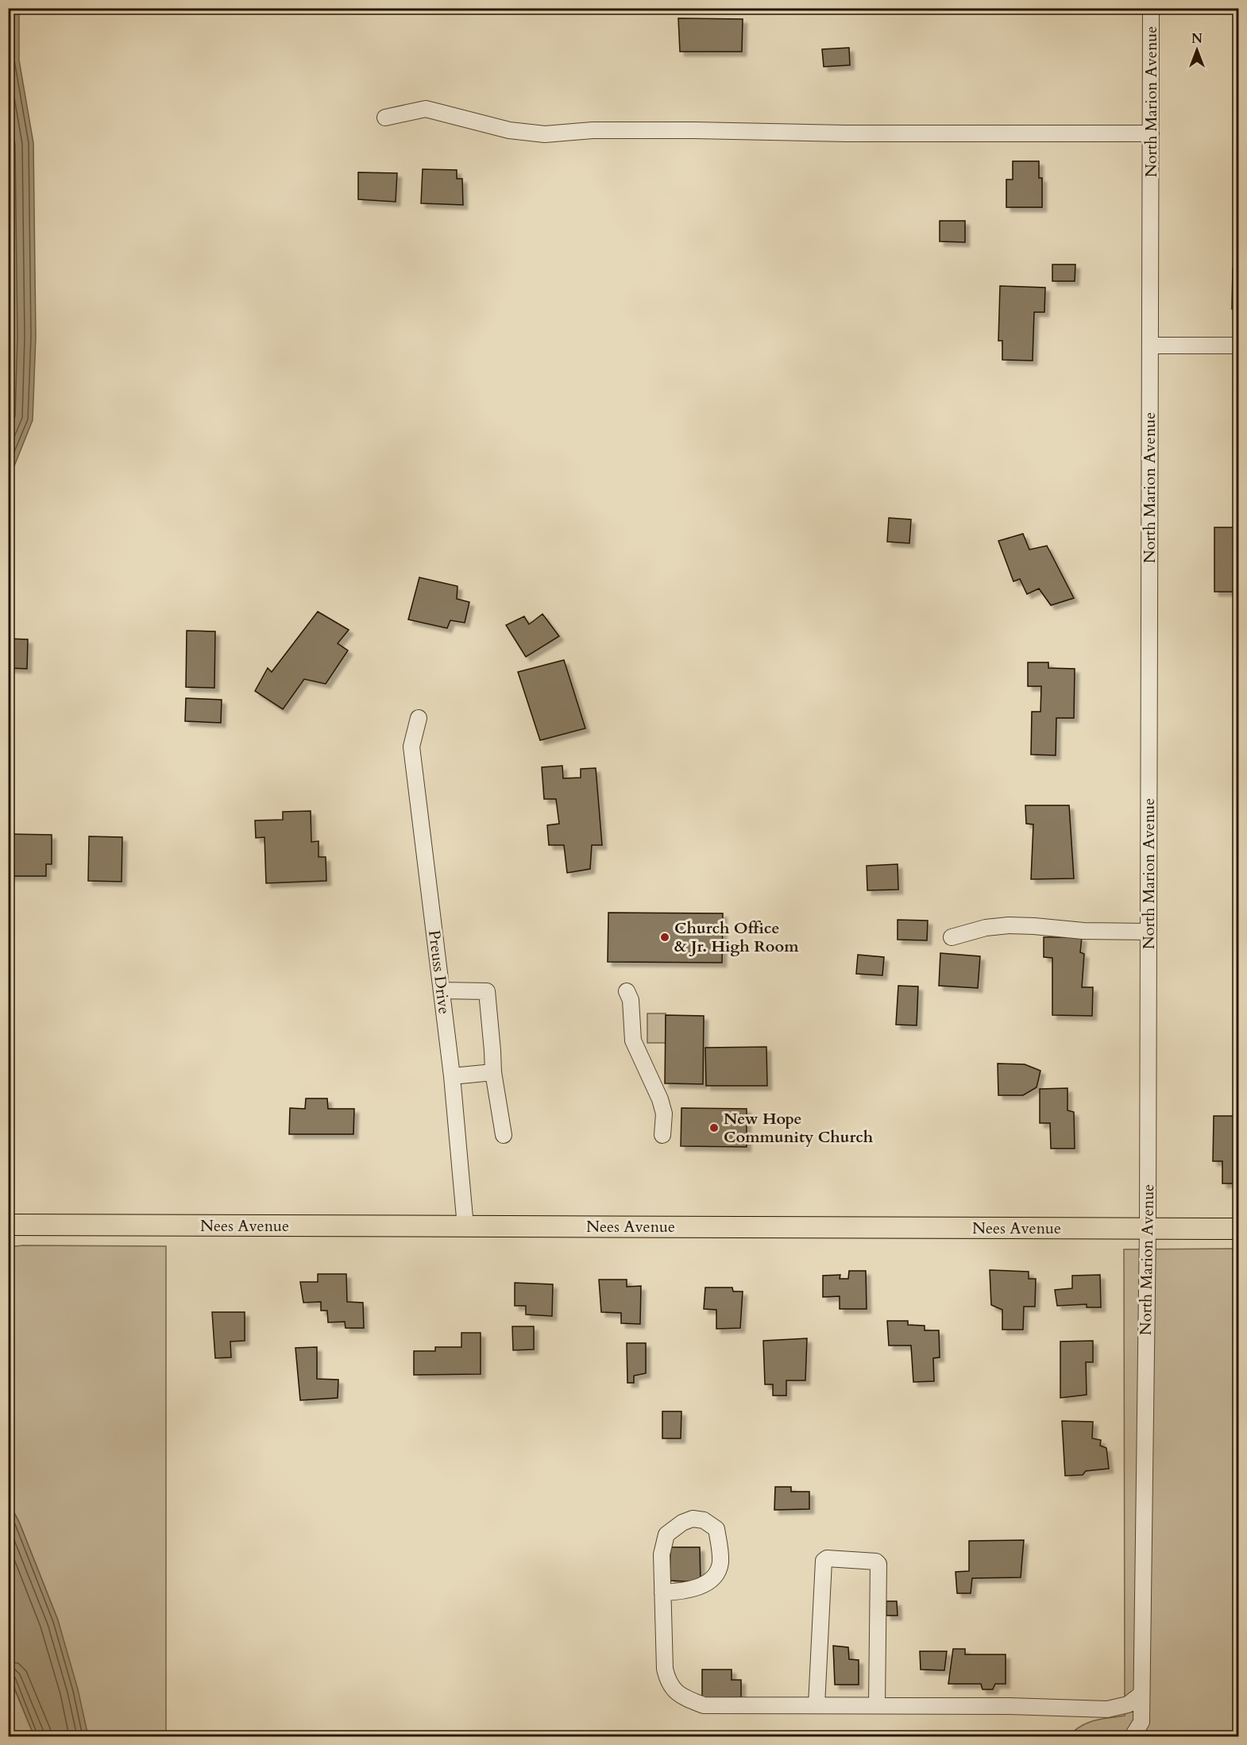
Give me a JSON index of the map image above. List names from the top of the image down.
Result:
{
  "streets": {
    "main road": ["Nees Avenue"],
    "street": ["North Marion Avenue", "Preuss Drive"]
  },
  "crossings": [
    ["North Marion Avenue", "Nees Avenue"],
    ["Preuss Drive", "Nees Avenue"]
  ],
  "places": ["Church Office & Jr. High Room", "New Hope Community Church"],
  "north": "top"
}
